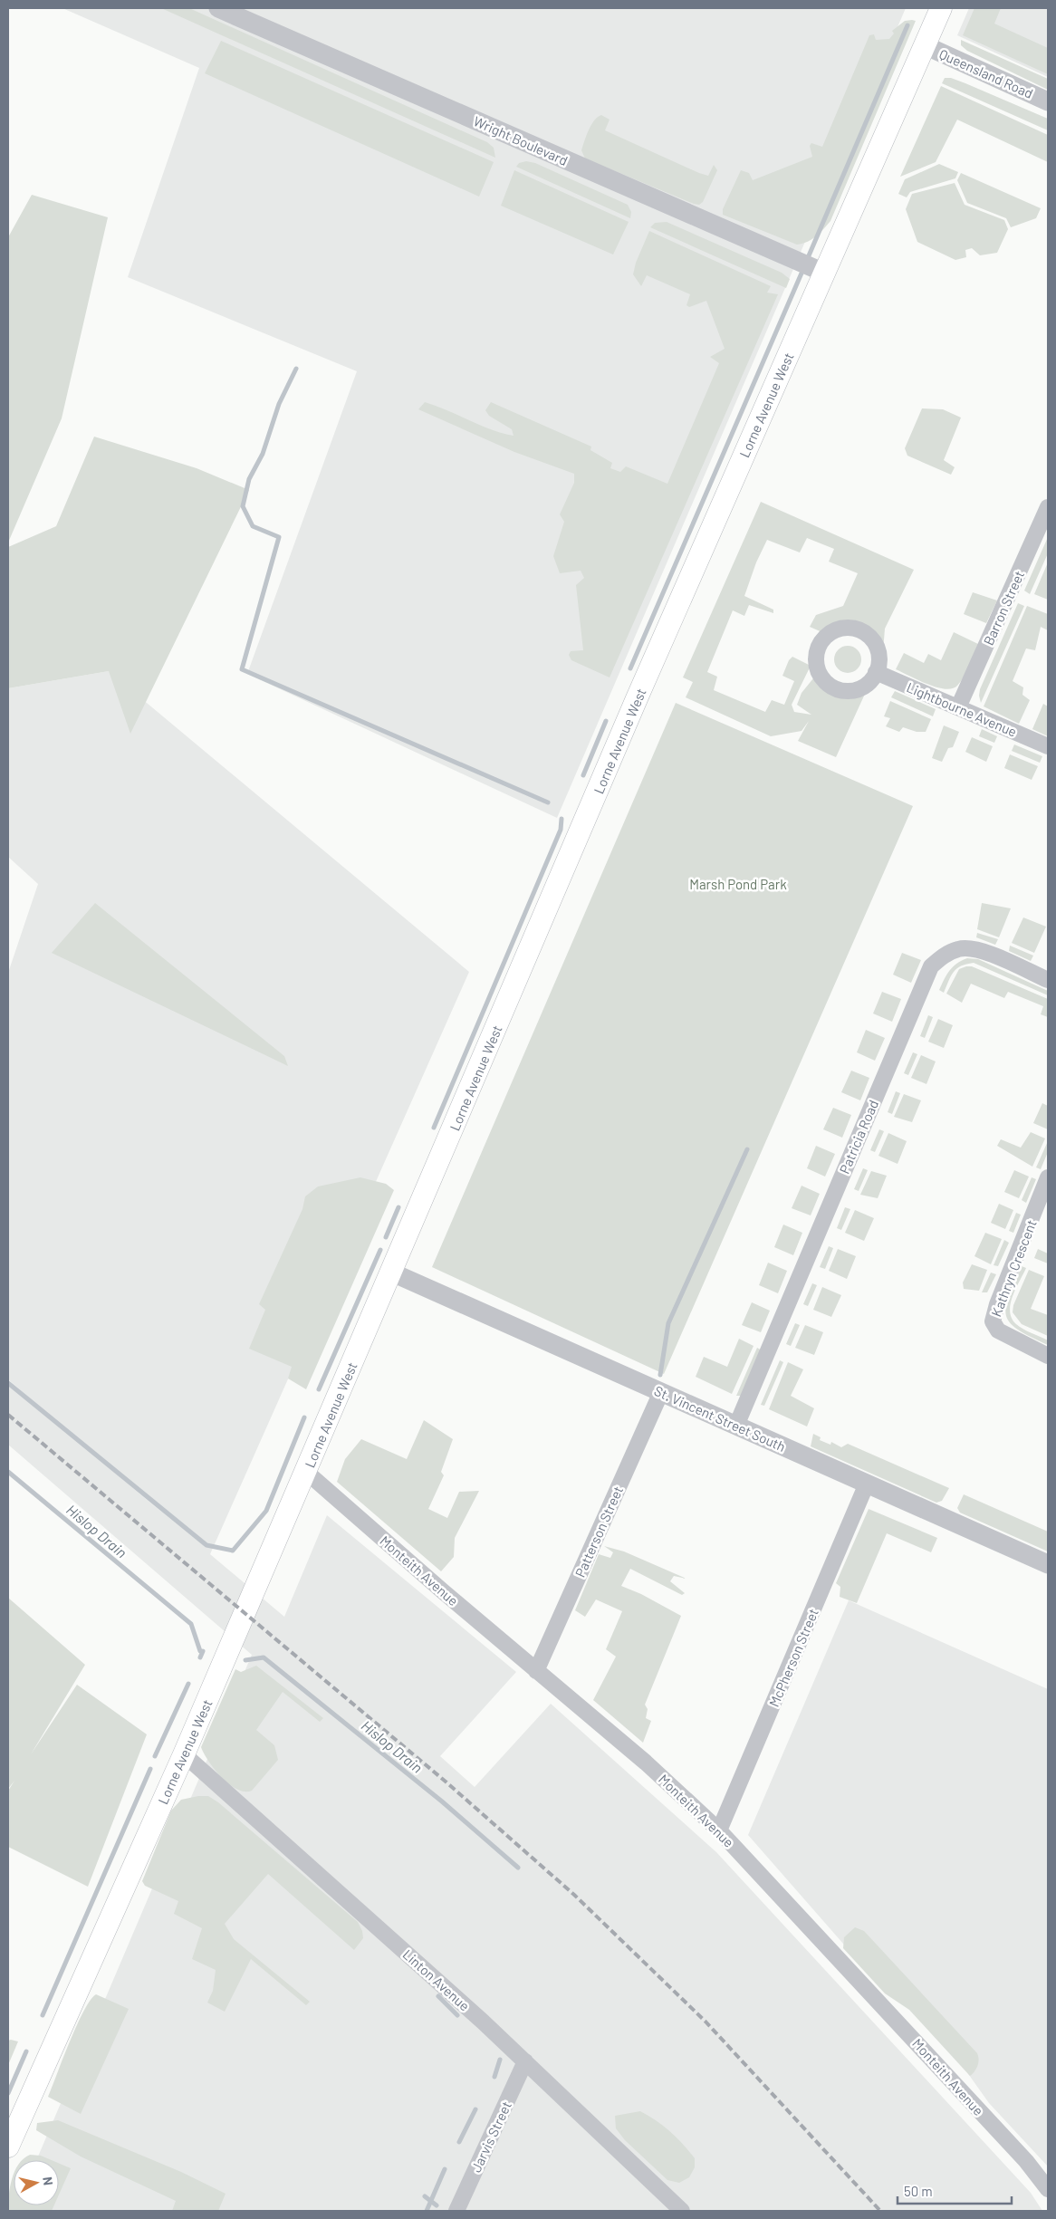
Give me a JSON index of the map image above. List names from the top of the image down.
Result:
{
  "streets": {
    "main road": ["Lorne Avenue West"],
    "street": [
      "Queensland Road",
      "Wright Boulevard",
      "Barron Street",
      "Lightbourne Avenue",
      "Patricia Road",
      "Kathryn Crescent",
      "St. Vincent Street South",
      "Patterson Street",
      "Monteith Avenue",
      "McPherson Street",
      "Linton Avenue",
      "Jarvis Street"
    ]
  },
  "crossings": [
    ["Queensland Road", "Lorne Avenue West"],
    ["Wright Boulevard", "Lorne Avenue West"],
    ["Lorne Avenue West", "St. Vincent Street South"],
    ["Lorne Avenue West", "Monteith Avenue"],
    ["Lorne Avenue West", "Linton Avenue"],
    ["Barron Street", "Lightbourne Avenue"],
    ["Patricia Road", "St. Vincent Street South"],
    ["St. Vincent Street South", "Patterson Street"],
    ["St. Vincent Street South", "McPherson Street"],
    ["Patterson Street", "Monteith Avenue"],
    ["Monteith Avenue", "McPherson Street"],
    ["Linton Avenue", "Jarvis Street"]
  ],
  "water": ["Hislop Drain"],
  "parks": ["Marsh Pond Park"],
  "scale_bar": "50 m",
  "north": "right"
}
